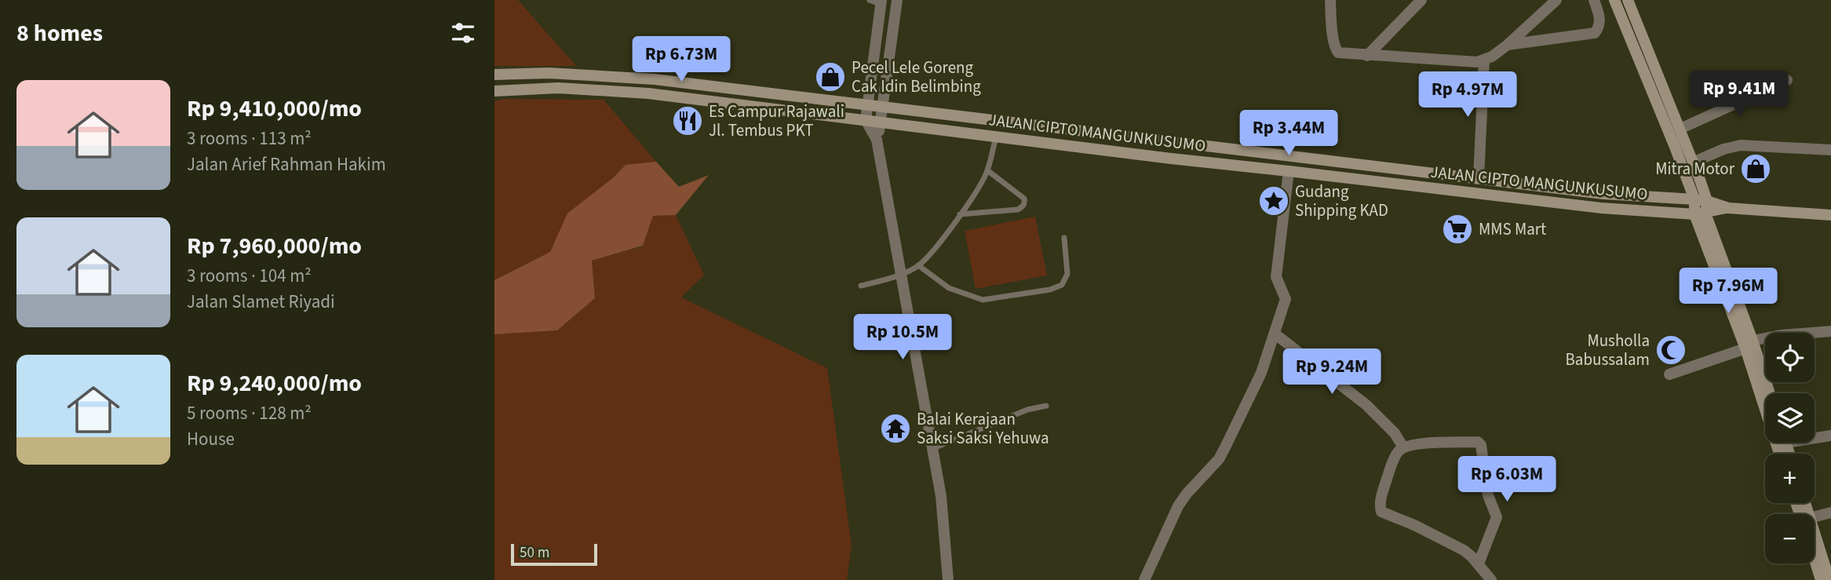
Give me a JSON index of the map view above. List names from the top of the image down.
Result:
{
  "streets": {
    "street": ["JALAN CIPTO MANGUNKUSUMO"]
  },
  "places": {
    "shop": ["Pecel Lele Goreng Cak Idin Belimbing", "Mitra Motor"],
    "restaurant": ["Es Campur Rajawali Jl. Tembus PKT"],
    "place": ["Gudang Shipping KAD"],
    "supermarket": ["MMS Mart"],
    "mosque": ["Musholla Babussalam"],
    "temple": ["Balai Kerajaan Saksi Saksi Yehuwa"]
  },
  "scale_bar": "50 m",
  "page": {
    "heading": "8 homes",
    "price": [
      "Rp 6.73M",
      "Rp 9.41M",
      "Rp 4.97M",
      "Rp 3.44M",
      "Rp 7.96M",
      "Rp 10.5M",
      "Rp 9.24M",
      "Rp 6.03M"
    ],
    "list": [
      {
        "name": "Rp 9,410,000/mo",
        "note": "3 rooms · 113 m² · Jalan Arief Rahman Hakim"
      },
      {
        "name": "Rp 7,960,000/mo",
        "note": "3 rooms · 104 m² · Jalan Slamet Riyadi"
      },
      {
        "name": "Rp 9,240,000/mo",
        "note": "5 rooms · 128 m² · House"
      }
    ],
    "map_buttons": ["+", "−"],
    "scale": "50 m"
  }
}
